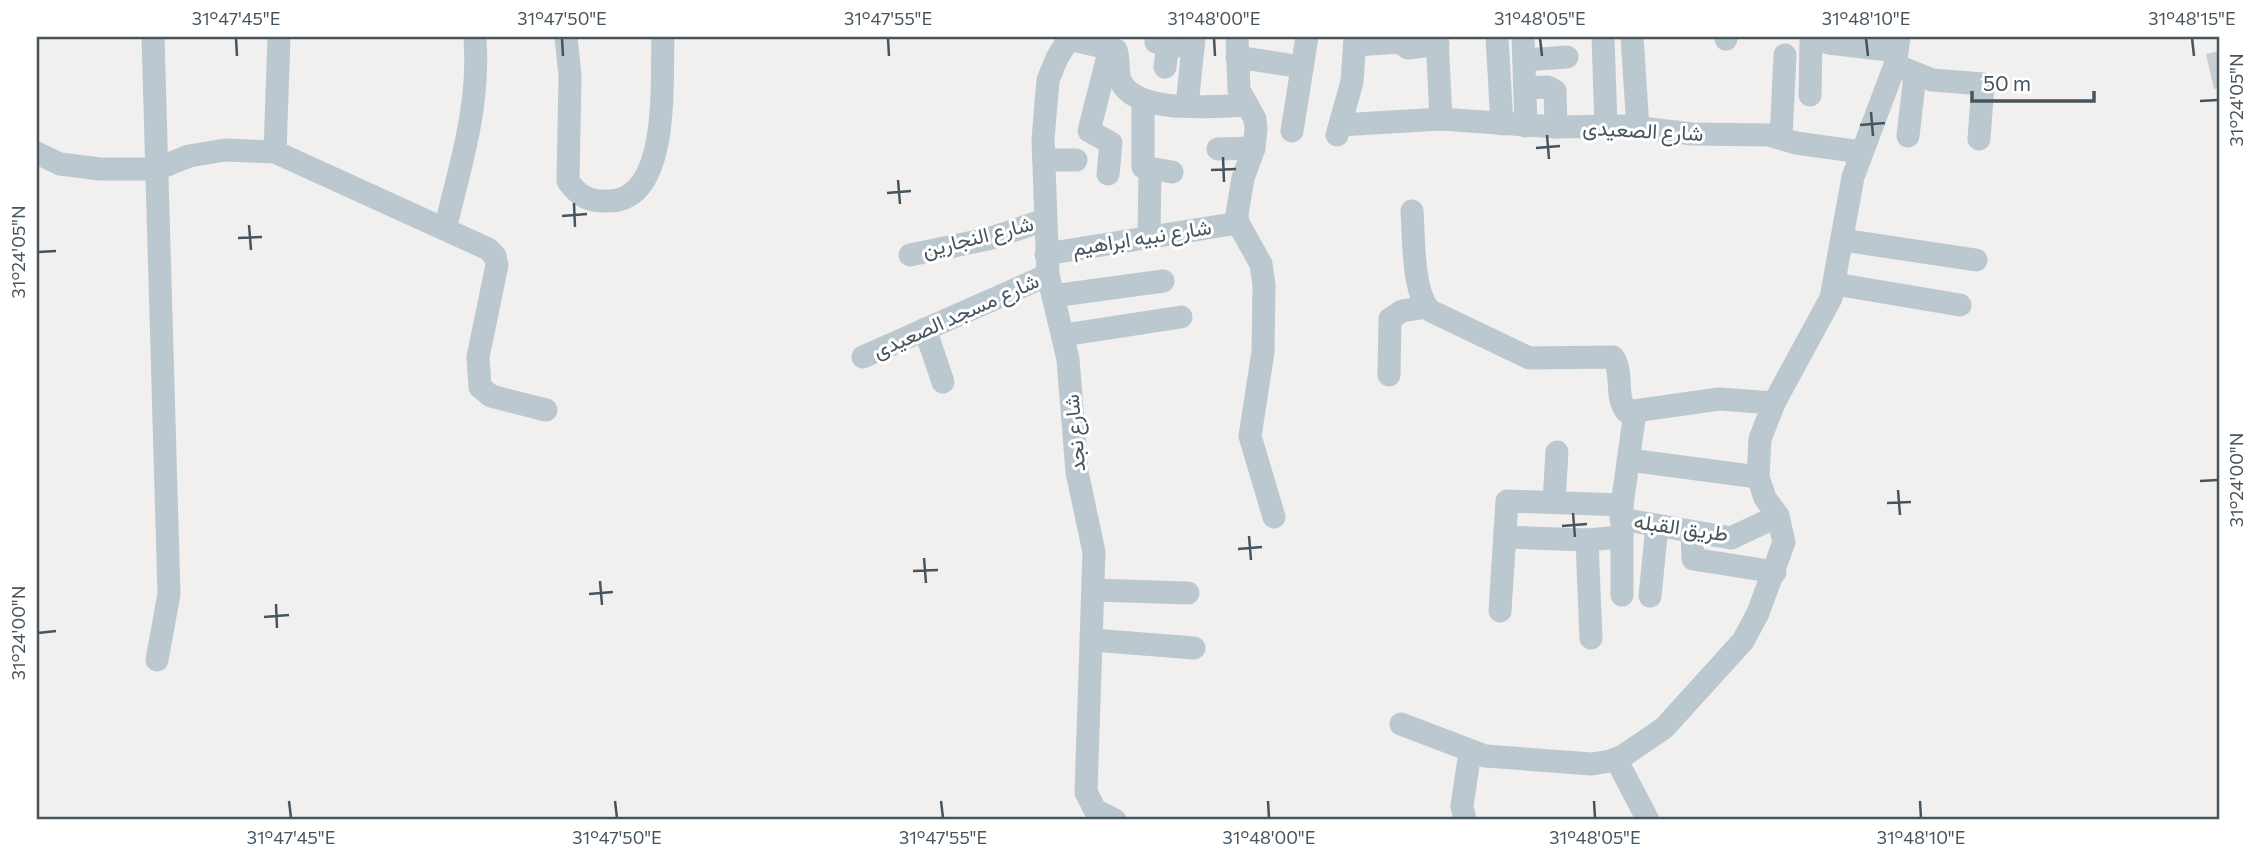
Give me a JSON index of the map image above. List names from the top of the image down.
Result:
{
  "streets": {
    "street": [
      "شارع الصعيدى",
      "شارع النجارين",
      "شارع نبيه ابراهيم",
      "شارع مسجد الصعيدى",
      "شارع نجد",
      "طريق القبله"
    ]
  },
  "crossings": [
    ["شارع النجارين", "شارع نجد"],
    ["شارع نبيه ابراهيم", "شارع مسجد الصعيدى"],
    ["شارع نبيه ابراهيم", "شارع نجد"],
    ["شارع مسجد الصعيدى", "شارع نجد"]
  ],
  "scale_bar": "50 m",
  "coordinates": [
    "31°47'45\"E",
    "31°47'50\"E",
    "31°47'55\"E",
    "31°48'00\"E",
    "31°48'05\"E",
    "31°48'10\"E",
    "31°48'15\"E",
    "31°24'05\"N",
    "31°24'00\"N"
  ]
}
